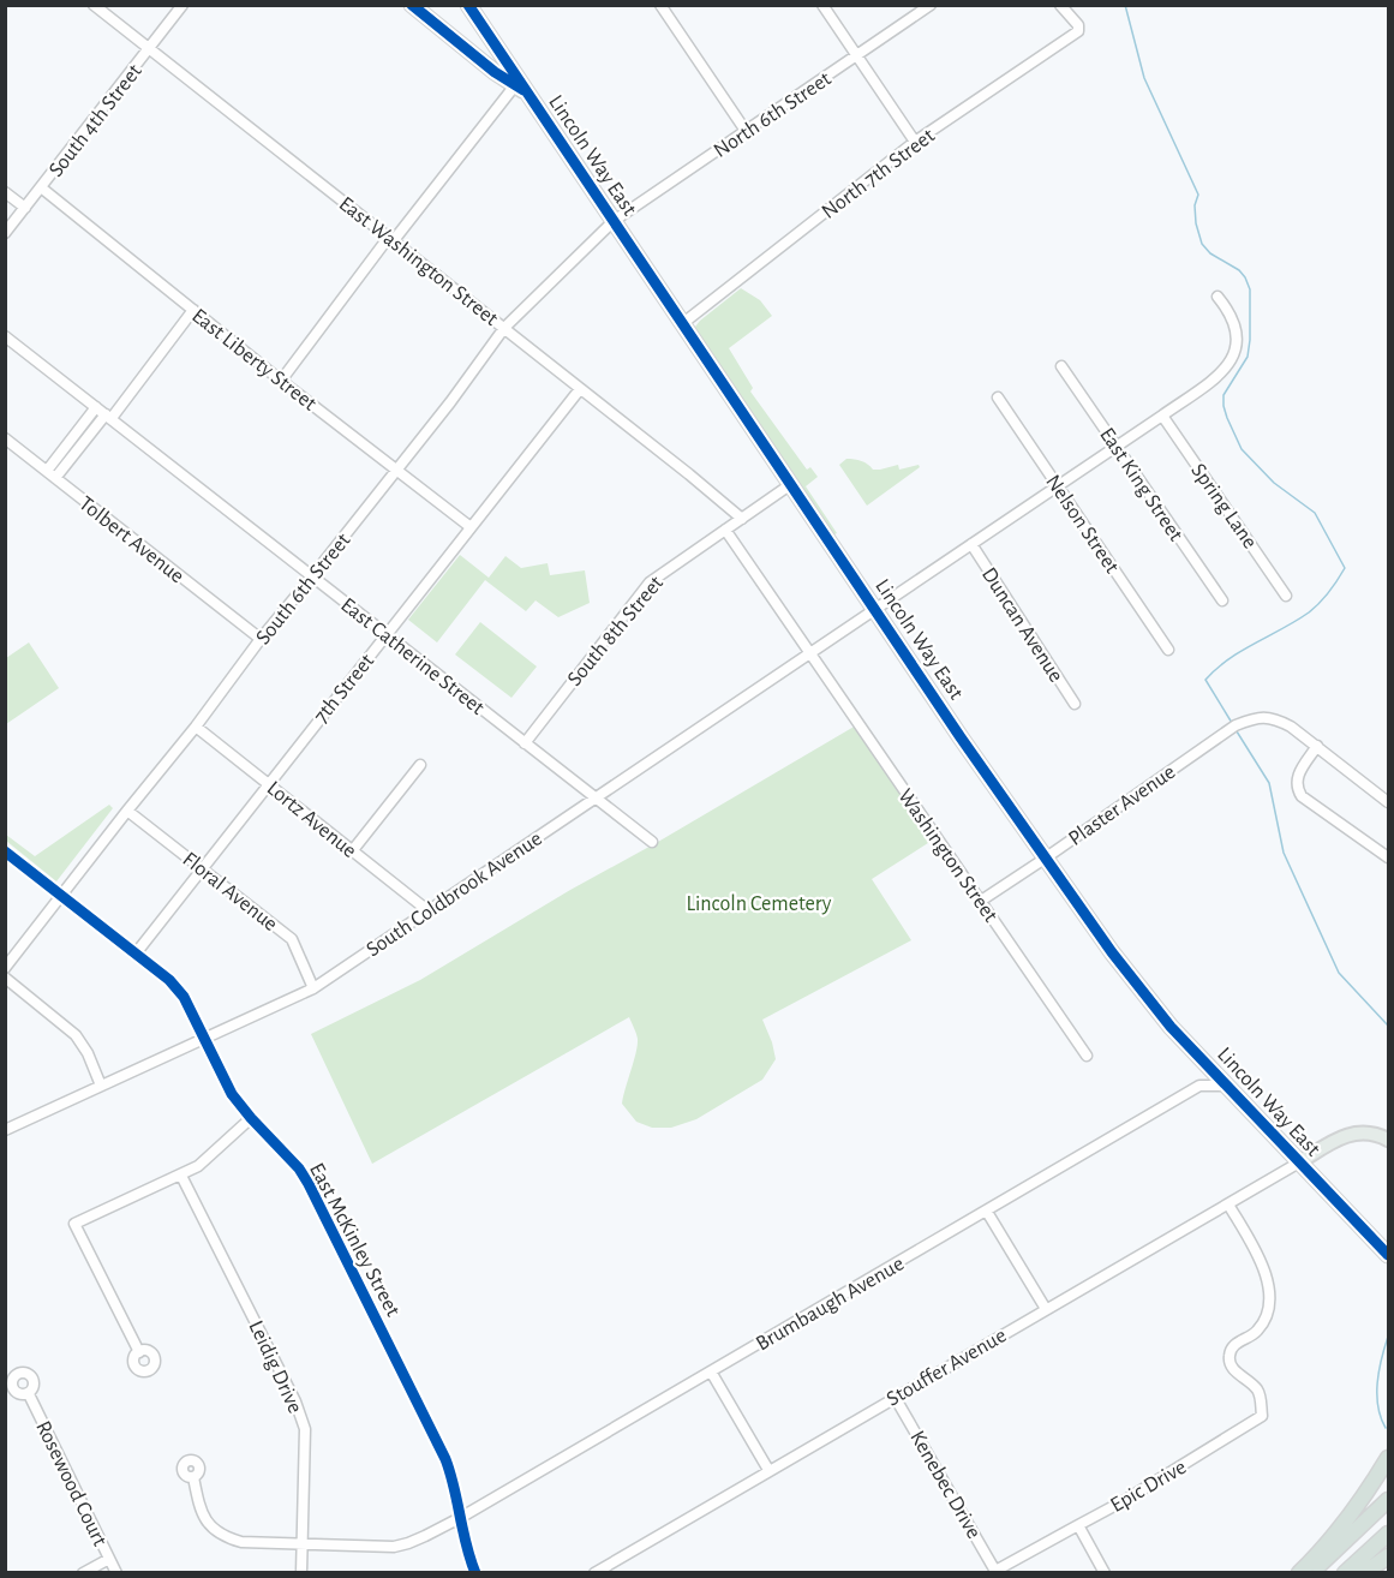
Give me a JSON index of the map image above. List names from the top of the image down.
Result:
{
  "streets": {
    "highway": ["Lincoln Way East"],
    "street": [
      "North 6th Street",
      "South 4th Street",
      "North 7th Street",
      "East Washington Street",
      "East Liberty Street",
      "East King Street",
      "Spring Lane",
      "Nelson Street",
      "Tolbert Avenue",
      "South 6th Street",
      "Duncan Avenue",
      "South 8th Street",
      "East Catherine Street",
      "7th Street",
      "Plaster Avenue",
      "Lortz Avenue",
      "Washington Street",
      "Floral Avenue",
      "South Coldbrook Avenue",
      "East McKinley Street",
      "Brumbaugh Avenue",
      "Leidig Drive",
      "Stouffer Avenue",
      "Rosewood Court",
      "Kenebec Drive",
      "Epic Drive"
    ]
  },
  "crossings": [
    ["North 6th Street", "Lincoln Way East"],
    ["North 6th Street", "South 6th Street"],
    ["South 4th Street", "East Washington Street"],
    ["South 4th Street", "East Liberty Street"],
    ["Lincoln Way East", "North 7th Street"],
    ["Lincoln Way East", "South 6th Street"],
    ["Lincoln Way East", "South 8th Street"],
    ["Lincoln Way East", "Plaster Avenue"],
    ["Lincoln Way East", "South Coldbrook Avenue"],
    ["Lincoln Way East", "Stouffer Avenue"],
    ["East Washington Street", "South 6th Street"],
    ["East Washington Street", "South 8th Street"],
    ["East Washington Street", "7th Street"],
    ["East Liberty Street", "South 6th Street"],
    ["East Liberty Street", "7th Street"],
    ["East King Street", "South Coldbrook Avenue"],
    ["Spring Lane", "South Coldbrook Avenue"],
    ["Nelson Street", "South Coldbrook Avenue"],
    ["Tolbert Avenue", "South 6th Street"],
    ["South 6th Street", "East Catherine Street"],
    ["South 6th Street", "Lortz Avenue"],
    ["South 6th Street", "Floral Avenue"],
    ["South 6th Street", "East McKinley Street"],
    ["Duncan Avenue", "South Coldbrook Avenue"],
    ["South 8th Street", "East Catherine Street"],
    ["South 8th Street", "Washington Street"],
    ["East Catherine Street", "7th Street"],
    ["East Catherine Street", "South Coldbrook Avenue"],
    ["7th Street", "Lortz Avenue"],
    ["7th Street", "Floral Avenue"],
    ["7th Street", "East McKinley Street"],
    ["Plaster Avenue", "Washington Street"],
    ["Lortz Avenue", "South Coldbrook Avenue"],
    ["Washington Street", "South Coldbrook Avenue"],
    ["Floral Avenue", "South Coldbrook Avenue"],
    ["South Coldbrook Avenue", "East McKinley Street"],
    ["East McKinley Street", "Brumbaugh Avenue"],
    ["Brumbaugh Avenue", "Leidig Drive"],
    ["Stouffer Avenue", "Kenebec Drive"],
    ["Stouffer Avenue", "Epic Drive"],
    ["Kenebec Drive", "Epic Drive"]
  ],
  "parks": ["Lincoln Cemetery"]
}
